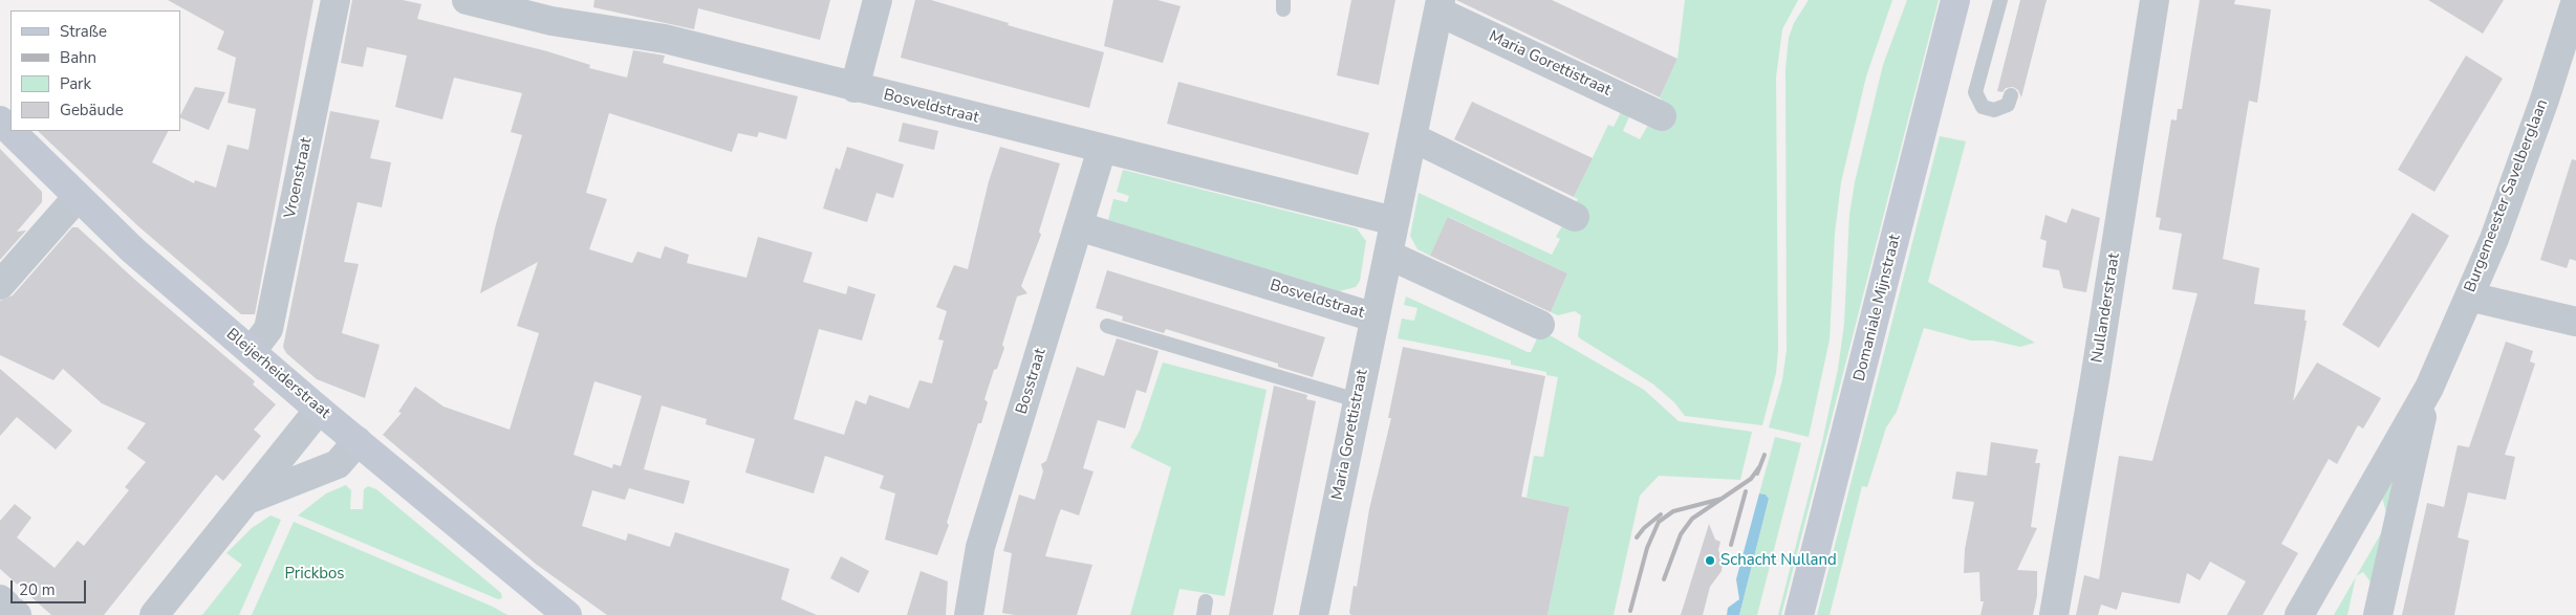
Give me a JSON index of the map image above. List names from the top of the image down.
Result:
{
  "streets": {
    "street": [
      "Maria Gorettistraat",
      "Bosveldstraat",
      "Vroenstraat",
      "Burgemeester Savelberglaan",
      "Domaniale Mijnstraat",
      "Nullanderstraat",
      "Bleijerheiderstraat",
      "Bosstraat"
    ]
  },
  "crossings": [
    ["Maria Gorettistraat", "Bosveldstraat"],
    ["Bosveldstraat", "Bosstraat"],
    ["Vroenstraat", "Bleijerheiderstraat"]
  ],
  "parks": ["Prickbos"],
  "places": ["Schacht Nulland"],
  "legend": [
    "Straße",
    "Bahn",
    "Park",
    "Gebäude"
  ],
  "scale_bar": "20 m"
}
